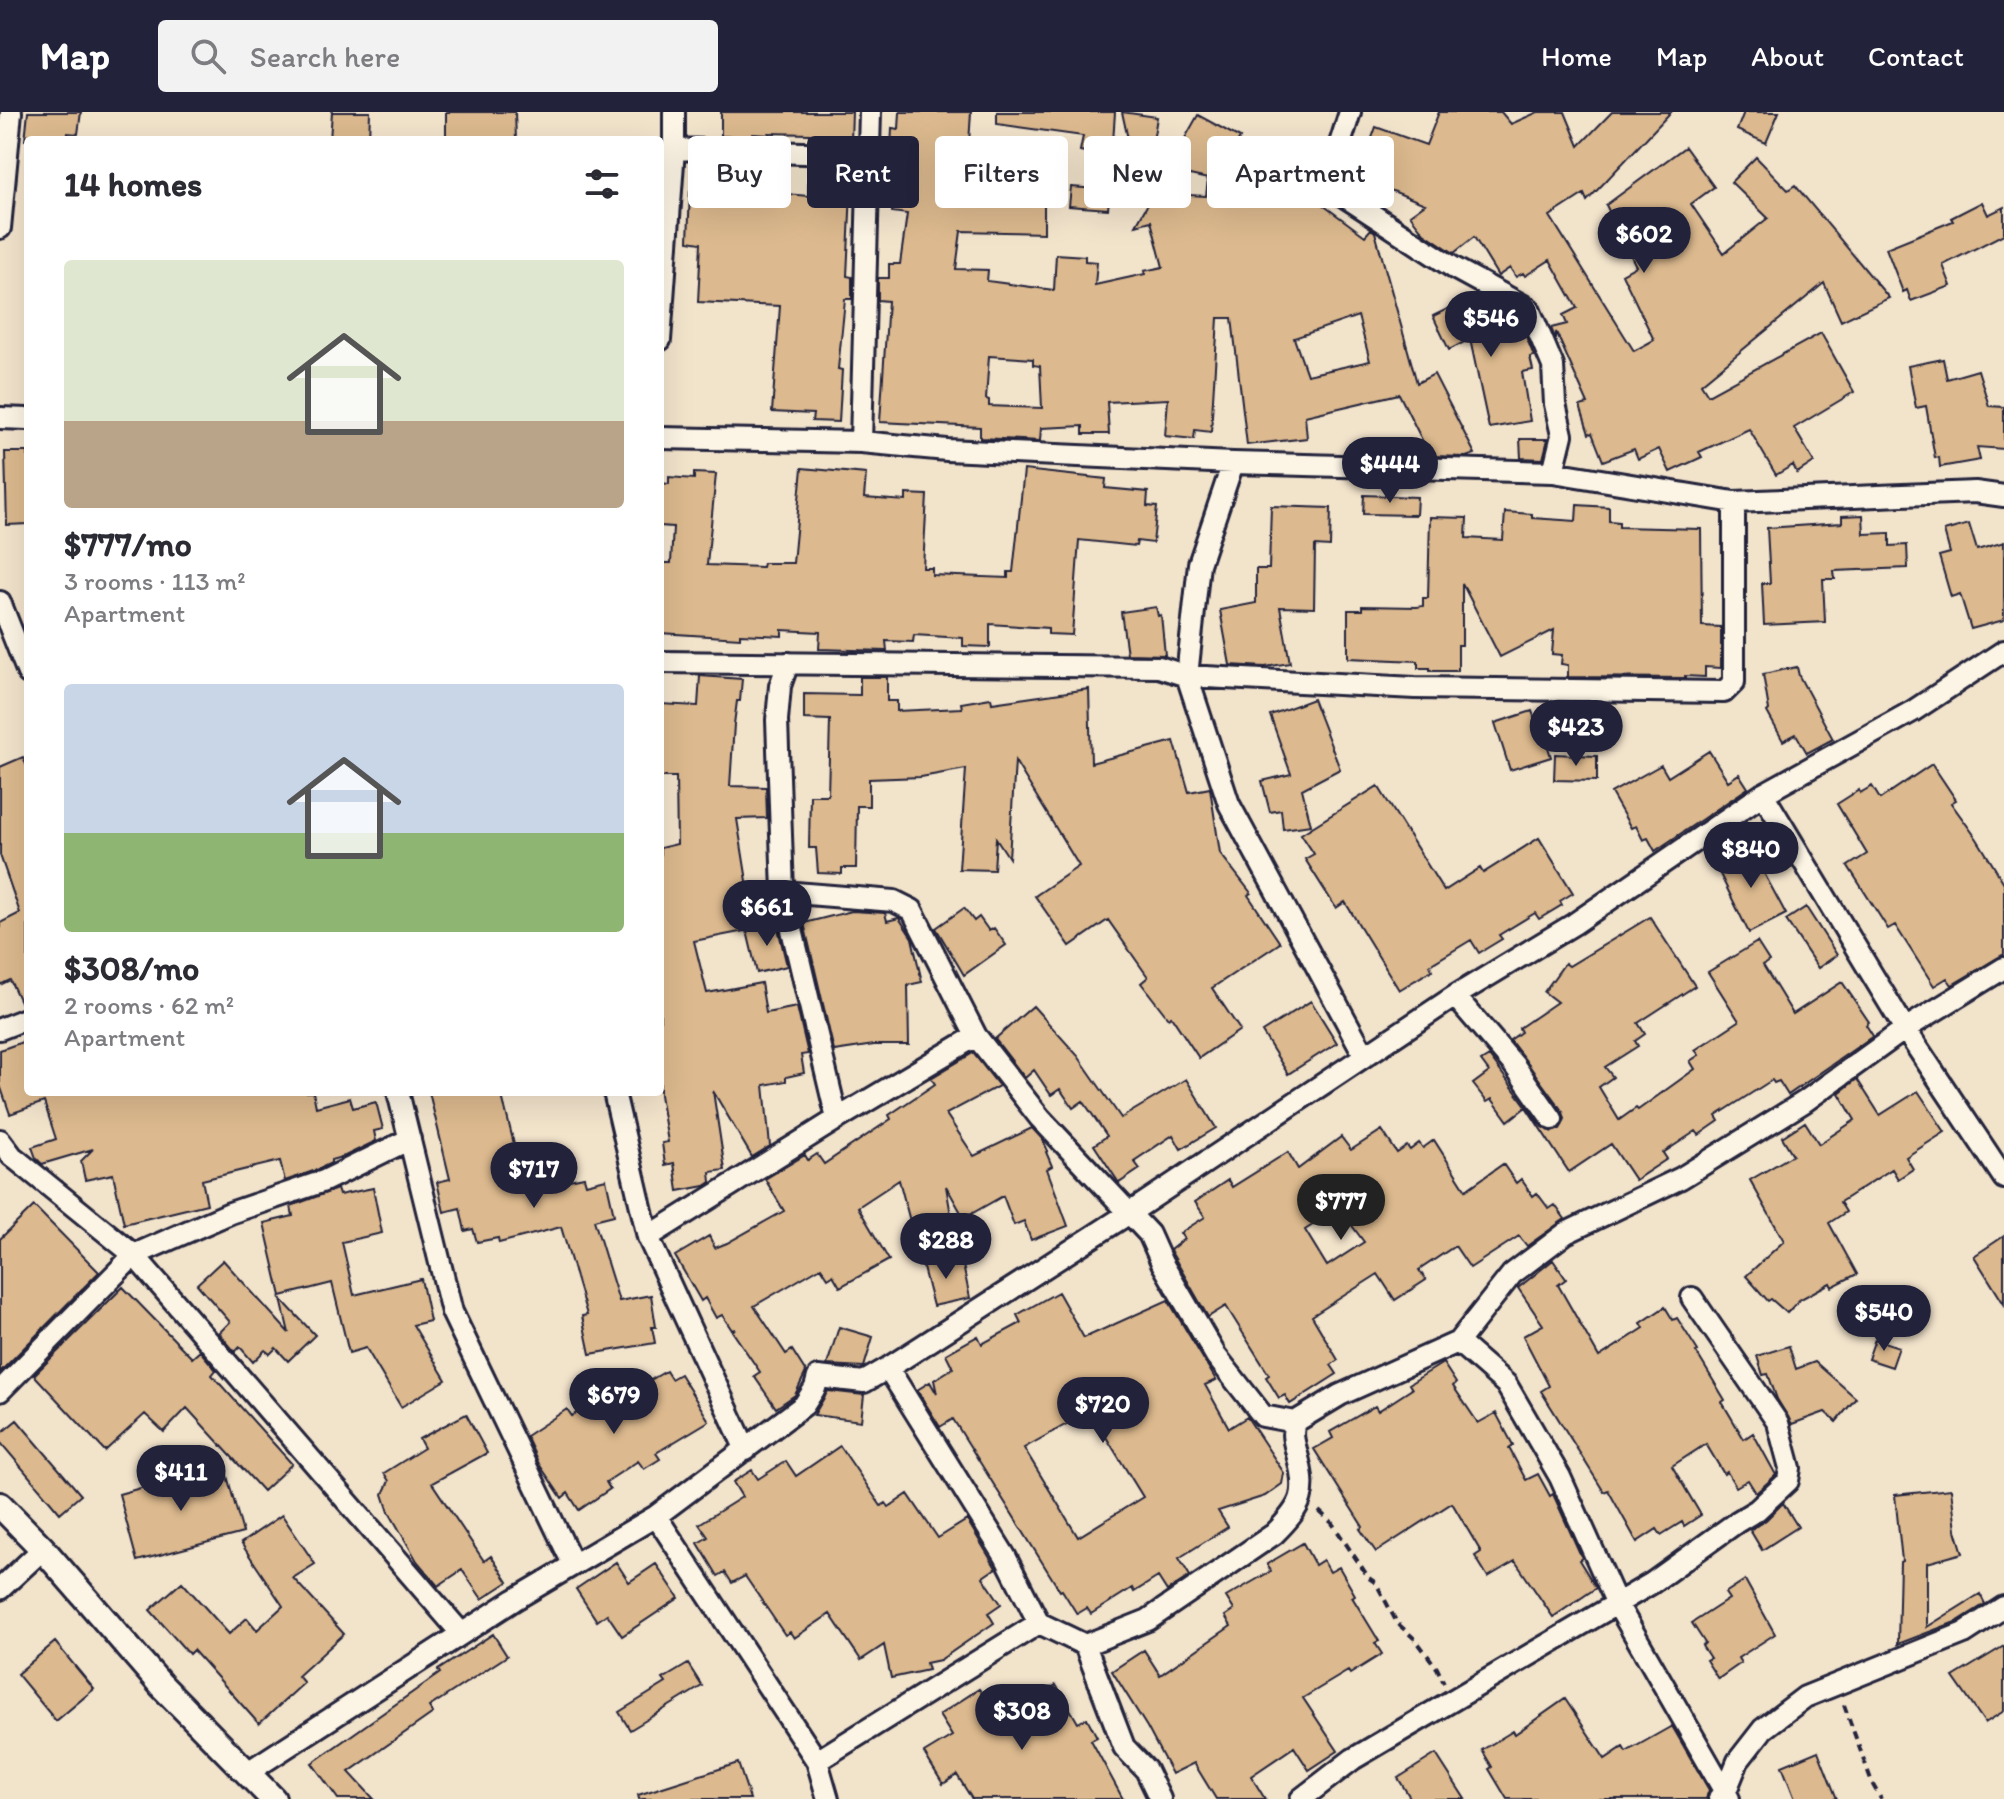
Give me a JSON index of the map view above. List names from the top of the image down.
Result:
{
  "page": {
    "header": "Map",
    "search": "Search here",
    "nav": [
      "Home",
      "Map",
      "About",
      "Contact"
    ],
    "chip": [
      "Buy",
      "Rent",
      "Filters",
      "New",
      "Apartment"
    ],
    "heading": "14 homes",
    "price": [
      "$602",
      "$546",
      "$444",
      "$423",
      "$840",
      "$661",
      "$717",
      "$777",
      "$288",
      "$540",
      "$679",
      "$720",
      "$411",
      "$308"
    ],
    "list": [
      {
        "name": "$777/mo",
        "note": "3 rooms · 113 m² · Apartment"
      },
      {
        "name": "$308/mo",
        "note": "2 rooms · 62 m² · Apartment"
      }
    ]
  }
}
